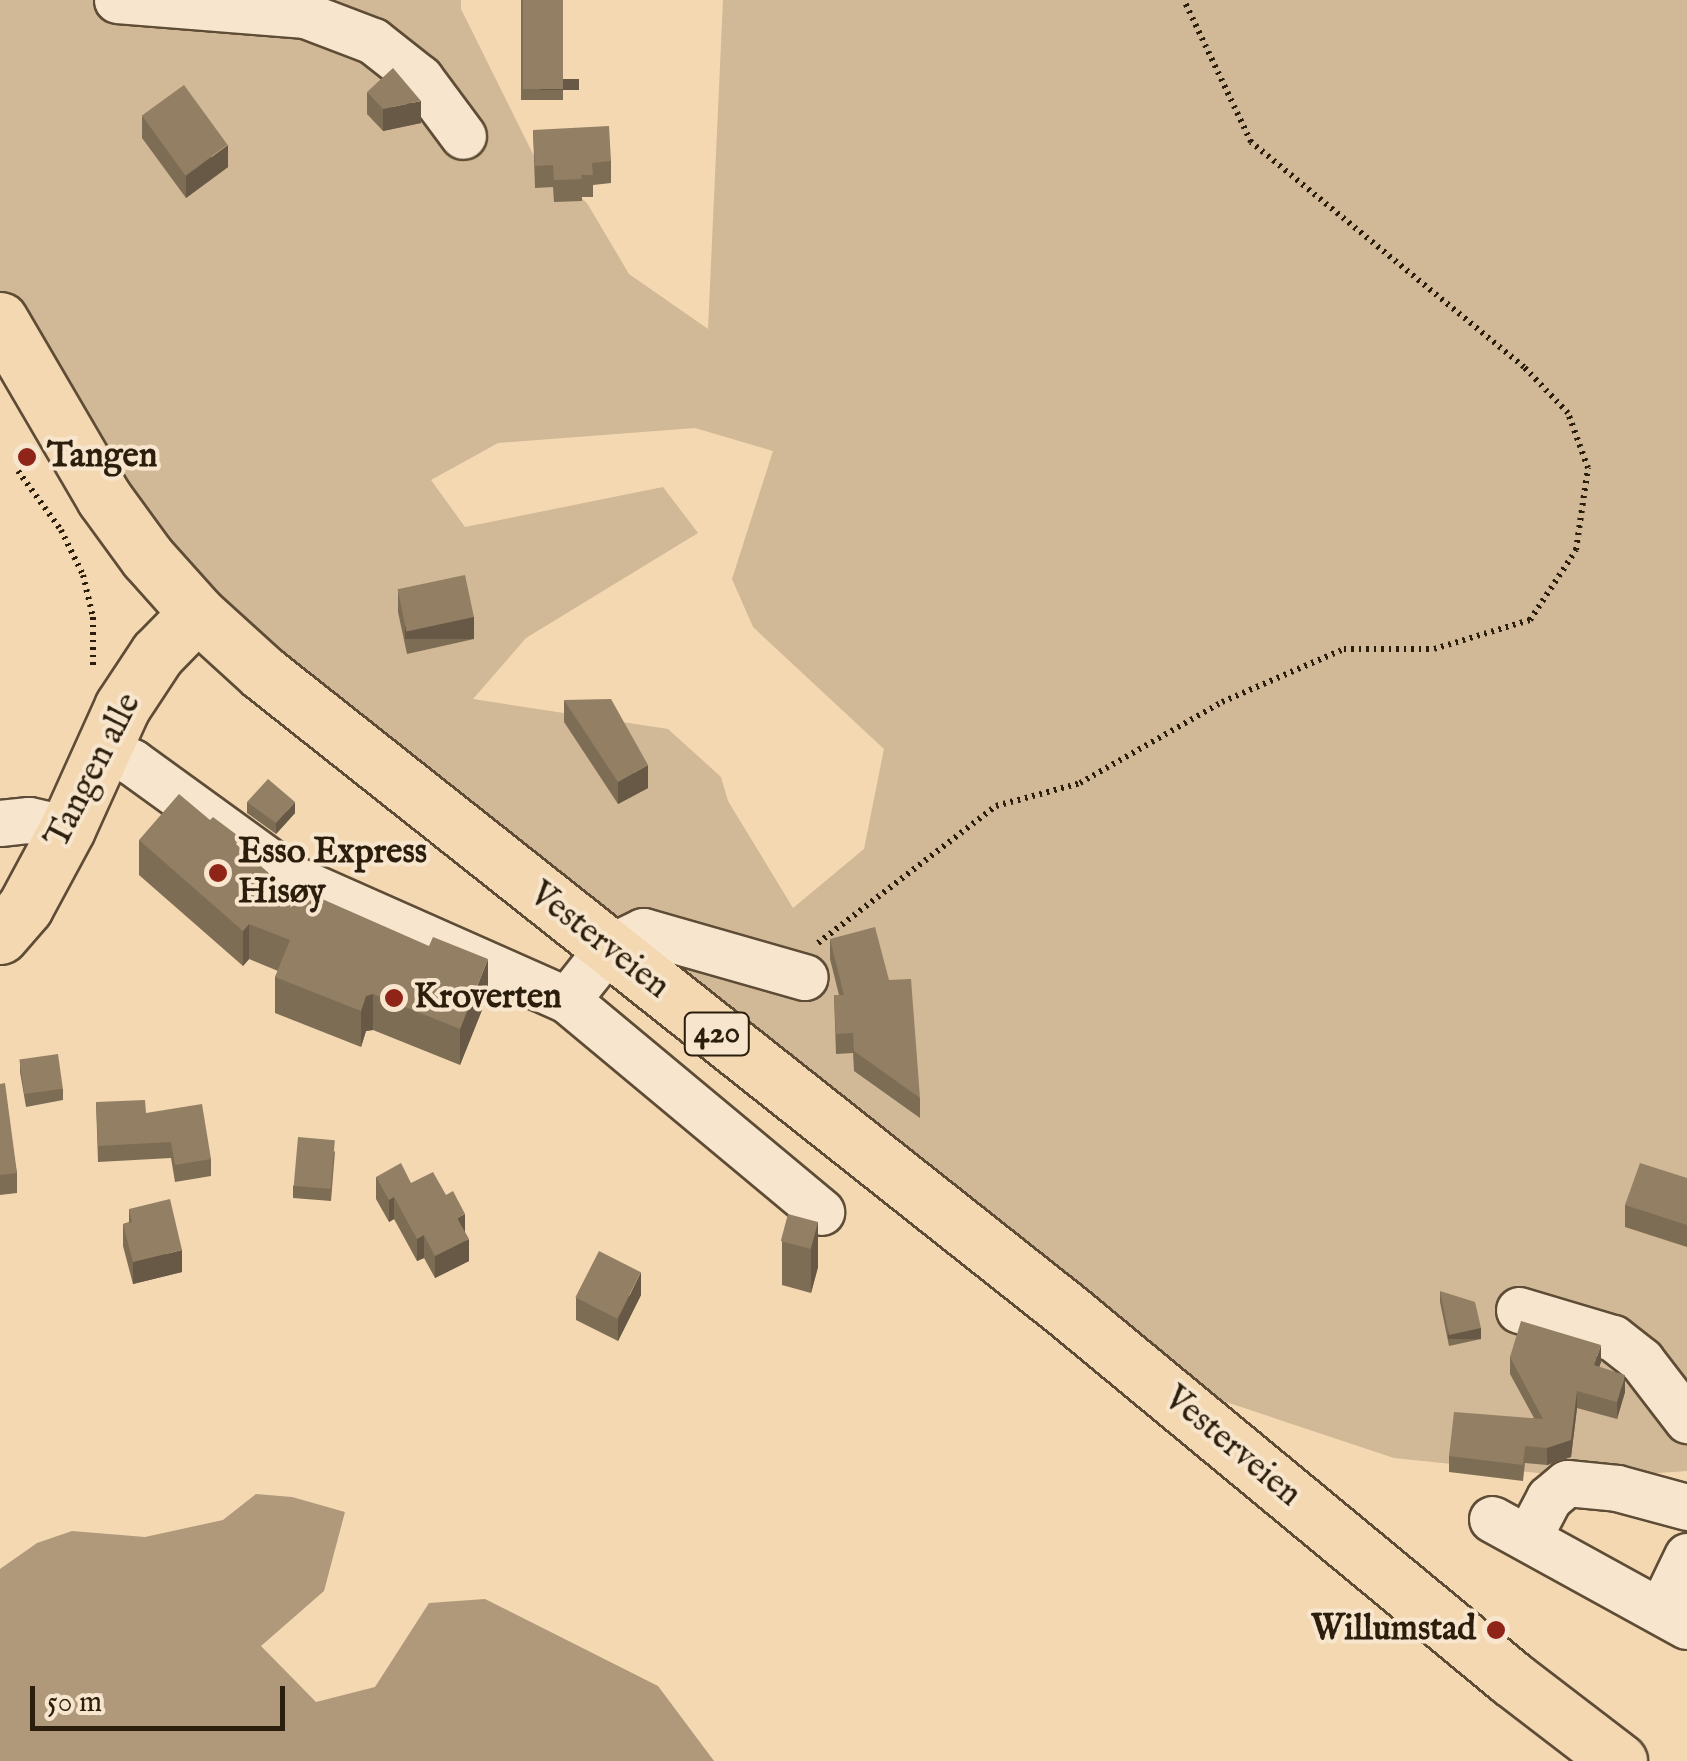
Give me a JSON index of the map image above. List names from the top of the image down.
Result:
{
  "streets": {
    "main road": ["Tangen alle", "Vesterveien", "420"]
  },
  "crossings": [
    ["Tangen alle", "Vesterveien"]
  ],
  "places": [
    "Tangen",
    "Esso Express Hisøy",
    "Kroverten",
    "Willumstad"
  ],
  "scale_bar": "50 m"
}
